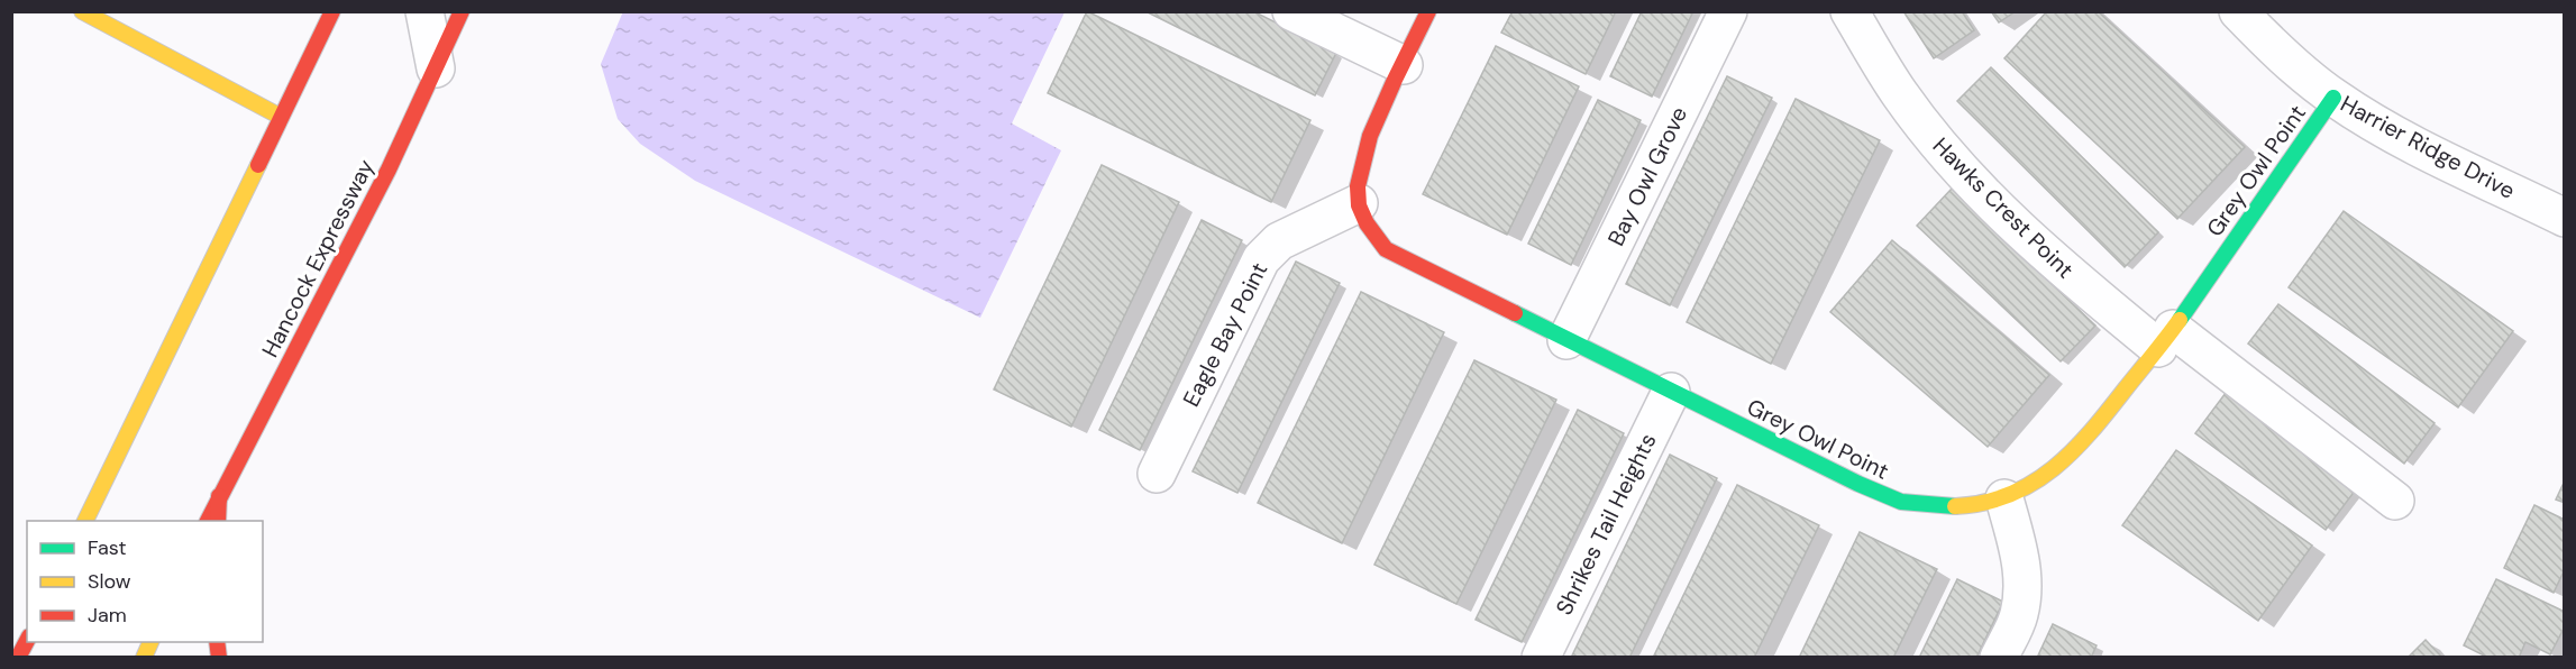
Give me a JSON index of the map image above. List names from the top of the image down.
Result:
{
  "streets": {
    "main road": ["Grey Owl Point", "Hancock Expressway"],
    "street": [
      "Harrier Ridge Drive",
      "Bay Owl Grove",
      "Hawks Crest Point",
      "Eagle Bay Point",
      "Shrikes Tail Heights"
    ]
  },
  "crossings": [
    ["Harrier Ridge Drive", "Grey Owl Point"],
    ["Grey Owl Point", "Bay Owl Grove"],
    ["Grey Owl Point", "Hawks Crest Point"],
    ["Grey Owl Point", "Eagle Bay Point"],
    ["Grey Owl Point", "Shrikes Tail Heights"]
  ],
  "legend": ["Fast", "Slow", "Jam"]
}
